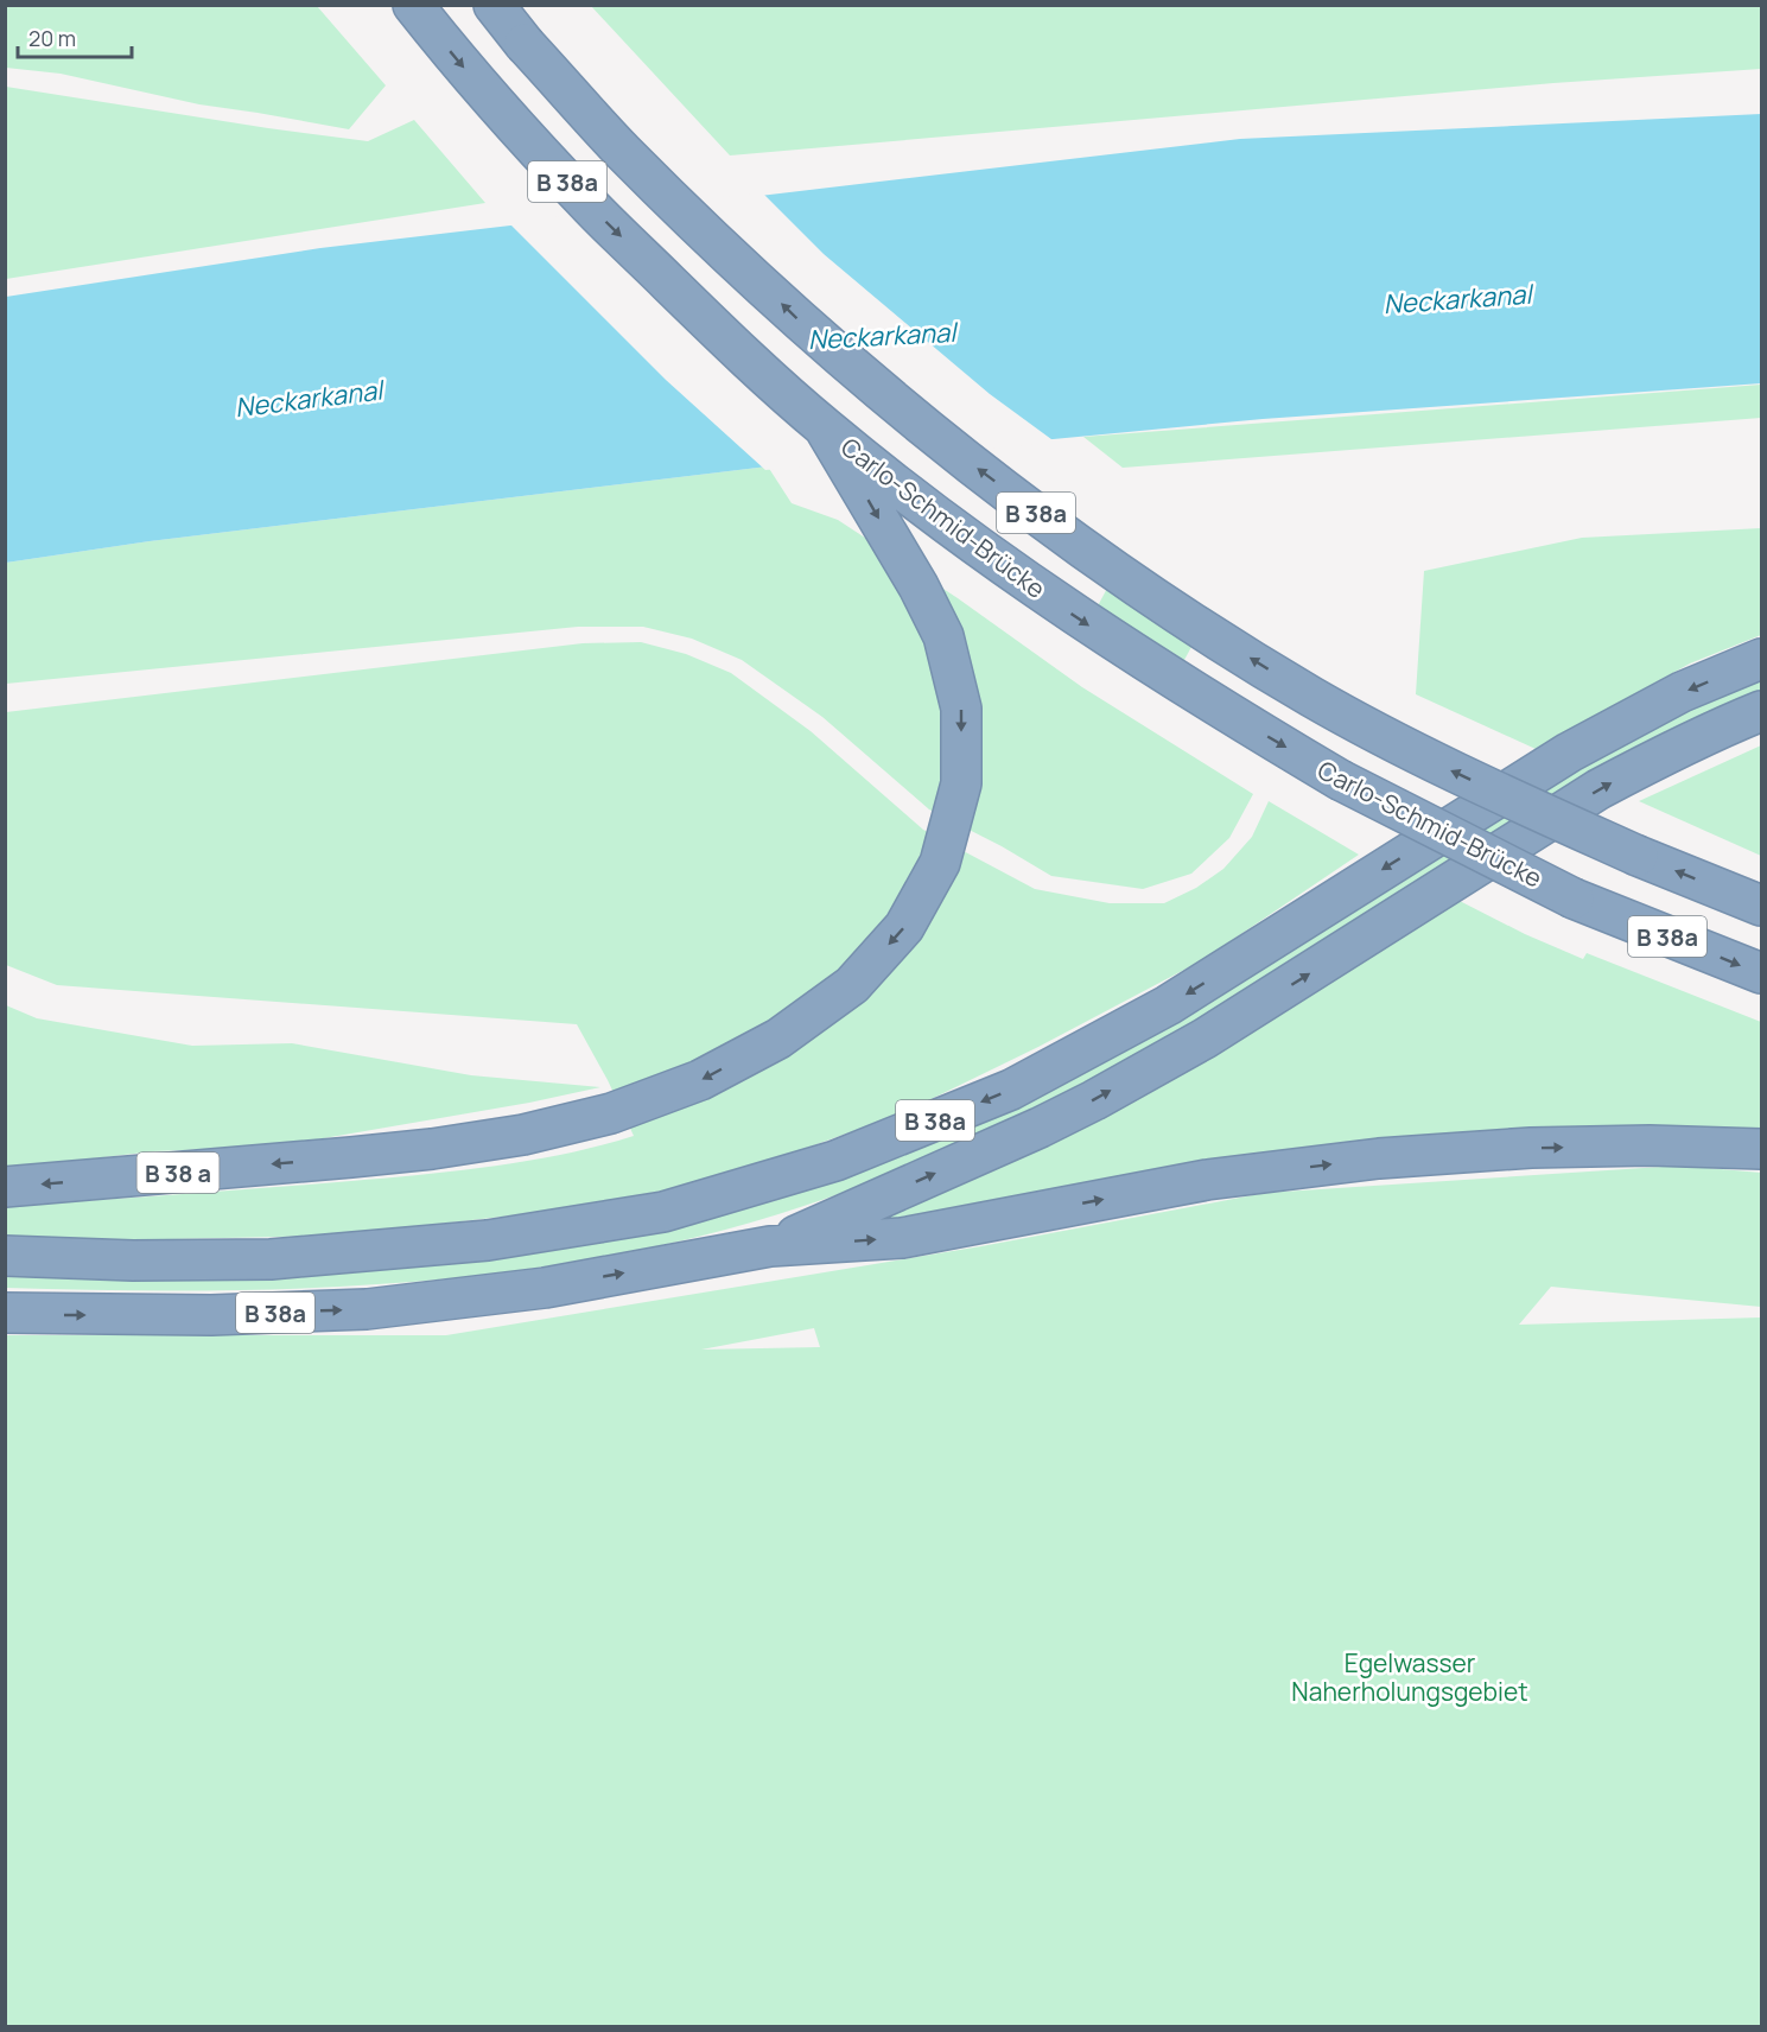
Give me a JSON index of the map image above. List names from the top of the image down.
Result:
{
  "streets": {
    "highway": ["B 38a", "Carlo-Schmid-Brücke", "B 38 a"]
  },
  "crossings": [
    ["B 38a", "Carlo-Schmid-Brücke"],
    ["B 38a", "B 38 a"]
  ],
  "water": ["Neckarkanal"],
  "parks": ["Egelwasser Naherholungsgebiet"],
  "scale_bar": "20 m"
}
